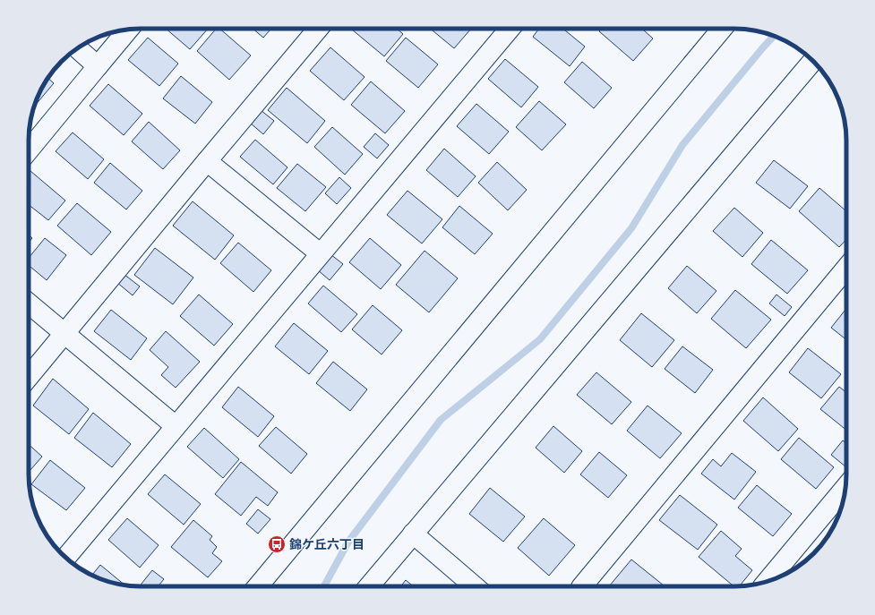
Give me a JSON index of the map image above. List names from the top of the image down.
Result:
{
  "places": {
    "bus stop": ["錦ケ丘六丁目"]
  }
}
